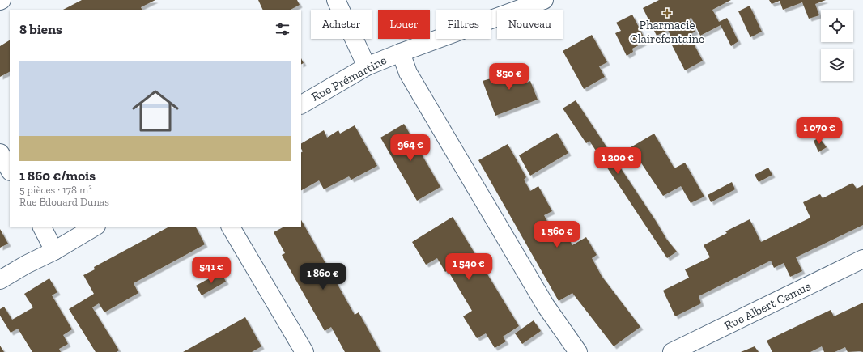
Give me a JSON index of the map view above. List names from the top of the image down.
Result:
{
  "streets": {
    "street": ["Rue Prémartine", "Rue Albert Camus"]
  },
  "places": {
    "health": ["Pharmacie Clairefontaine"]
  },
  "page": {
    "chip": [
      "Acheter",
      "Louer",
      "Filtres",
      "Nouveau"
    ],
    "heading": "8 biens",
    "list": [
      {
        "name": "1 860 €/mois",
        "note": "5 pièces · 178 m² · Rue Édouard Dunas"
      }
    ],
    "price": [
      "850 €",
      "1 070 €",
      "964 €",
      "1 200 €",
      "1 560 €",
      "1 540 €",
      "541 €",
      "1 860 €"
    ]
  }
}
